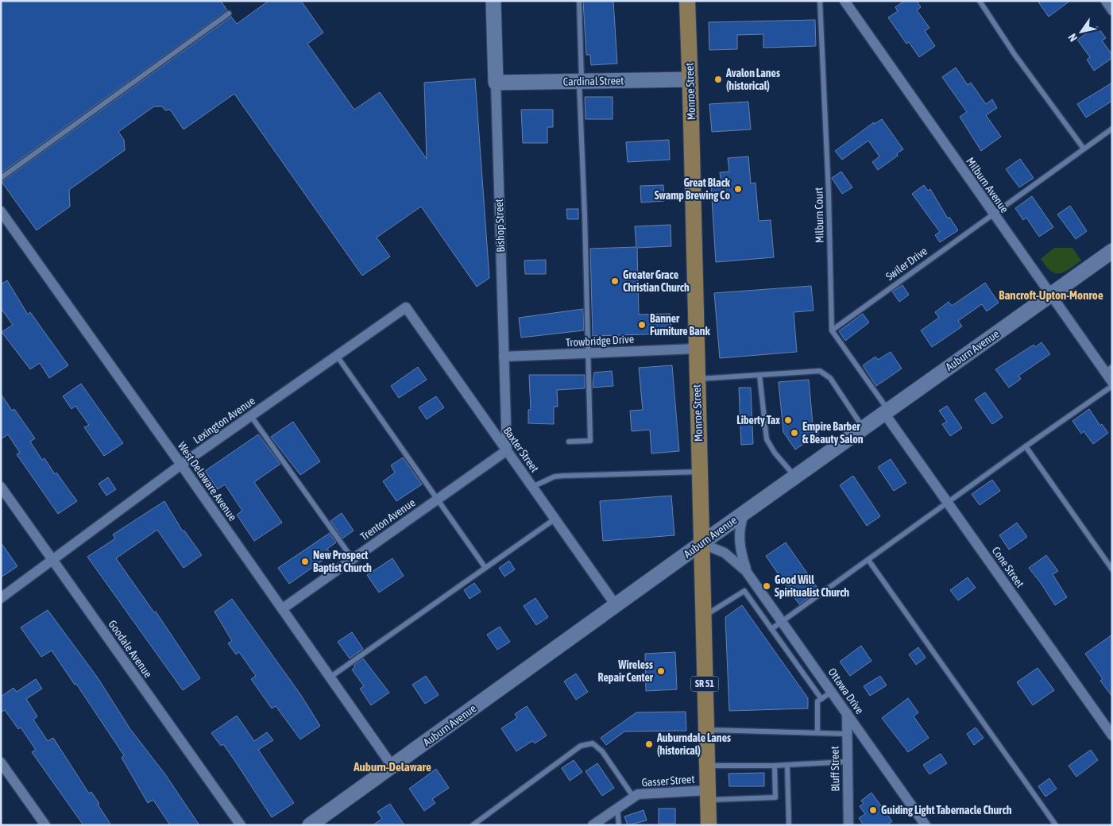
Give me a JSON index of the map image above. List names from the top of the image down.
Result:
{
  "streets": {
    "main road": ["Monroe Street", "SR 51"],
    "street": [
      "Cardinal Street",
      "Milburn Avenue",
      "Bishop Street",
      "Trowbridge Drive",
      "Auburn Avenue",
      "Lexington Avenue",
      "Baxter Street",
      "West Delaware Avenue",
      "Trenton Avenue",
      "Cone Street",
      "Goodale Avenue",
      "Ottawa Drive",
      "Bluff Street",
      "Gasser Street"
    ],
    "lane": ["Milburn Court", "Swiler Drive"]
  },
  "crossings": [
    ["Cardinal Street", "Monroe Street"],
    ["Cardinal Street", "Bishop Street"],
    ["Monroe Street", "Trowbridge Drive"],
    ["Monroe Street", "Auburn Avenue"],
    ["Monroe Street", "Ottawa Drive"],
    ["Monroe Street", "Gasser Street"],
    ["Milburn Avenue", "Swiler Drive"],
    ["Milburn Avenue", "Auburn Avenue"],
    ["Milburn Court", "Swiler Drive"],
    ["Bishop Street", "Trowbridge Drive"],
    ["Bishop Street", "Baxter Street"],
    ["Bishop Street", "Trenton Avenue"],
    ["Auburn Avenue", "Baxter Street"],
    ["Auburn Avenue", "West Delaware Avenue"],
    ["Auburn Avenue", "Cone Street"],
    ["Auburn Avenue", "Ottawa Drive"],
    ["Lexington Avenue", "Baxter Street"],
    ["Lexington Avenue", "West Delaware Avenue"],
    ["Lexington Avenue", "Goodale Avenue"],
    ["Baxter Street", "Trenton Avenue"],
    ["West Delaware Avenue", "Trenton Avenue"],
    ["Ottawa Drive", "Bluff Street"]
  ],
  "districts": ["Bancroft-Upton-Monroe", "Auburn-Delaware"],
  "places": [
    "Avalon Lanes (historical)",
    "Great Black Swamp Brewing Co",
    "Greater Grace Christian Church",
    "Banner Furniture Bank",
    "Liberty Tax",
    "Empire Barber & Beauty Salon",
    "New Prospect Baptist Church",
    "Good Will Spiritualist Church",
    "Wireless Repair Center",
    "Auburndale Lanes (historical)",
    "Guiding Light Tabernacle Church"
  ],
  "north": "bottom left"
}
